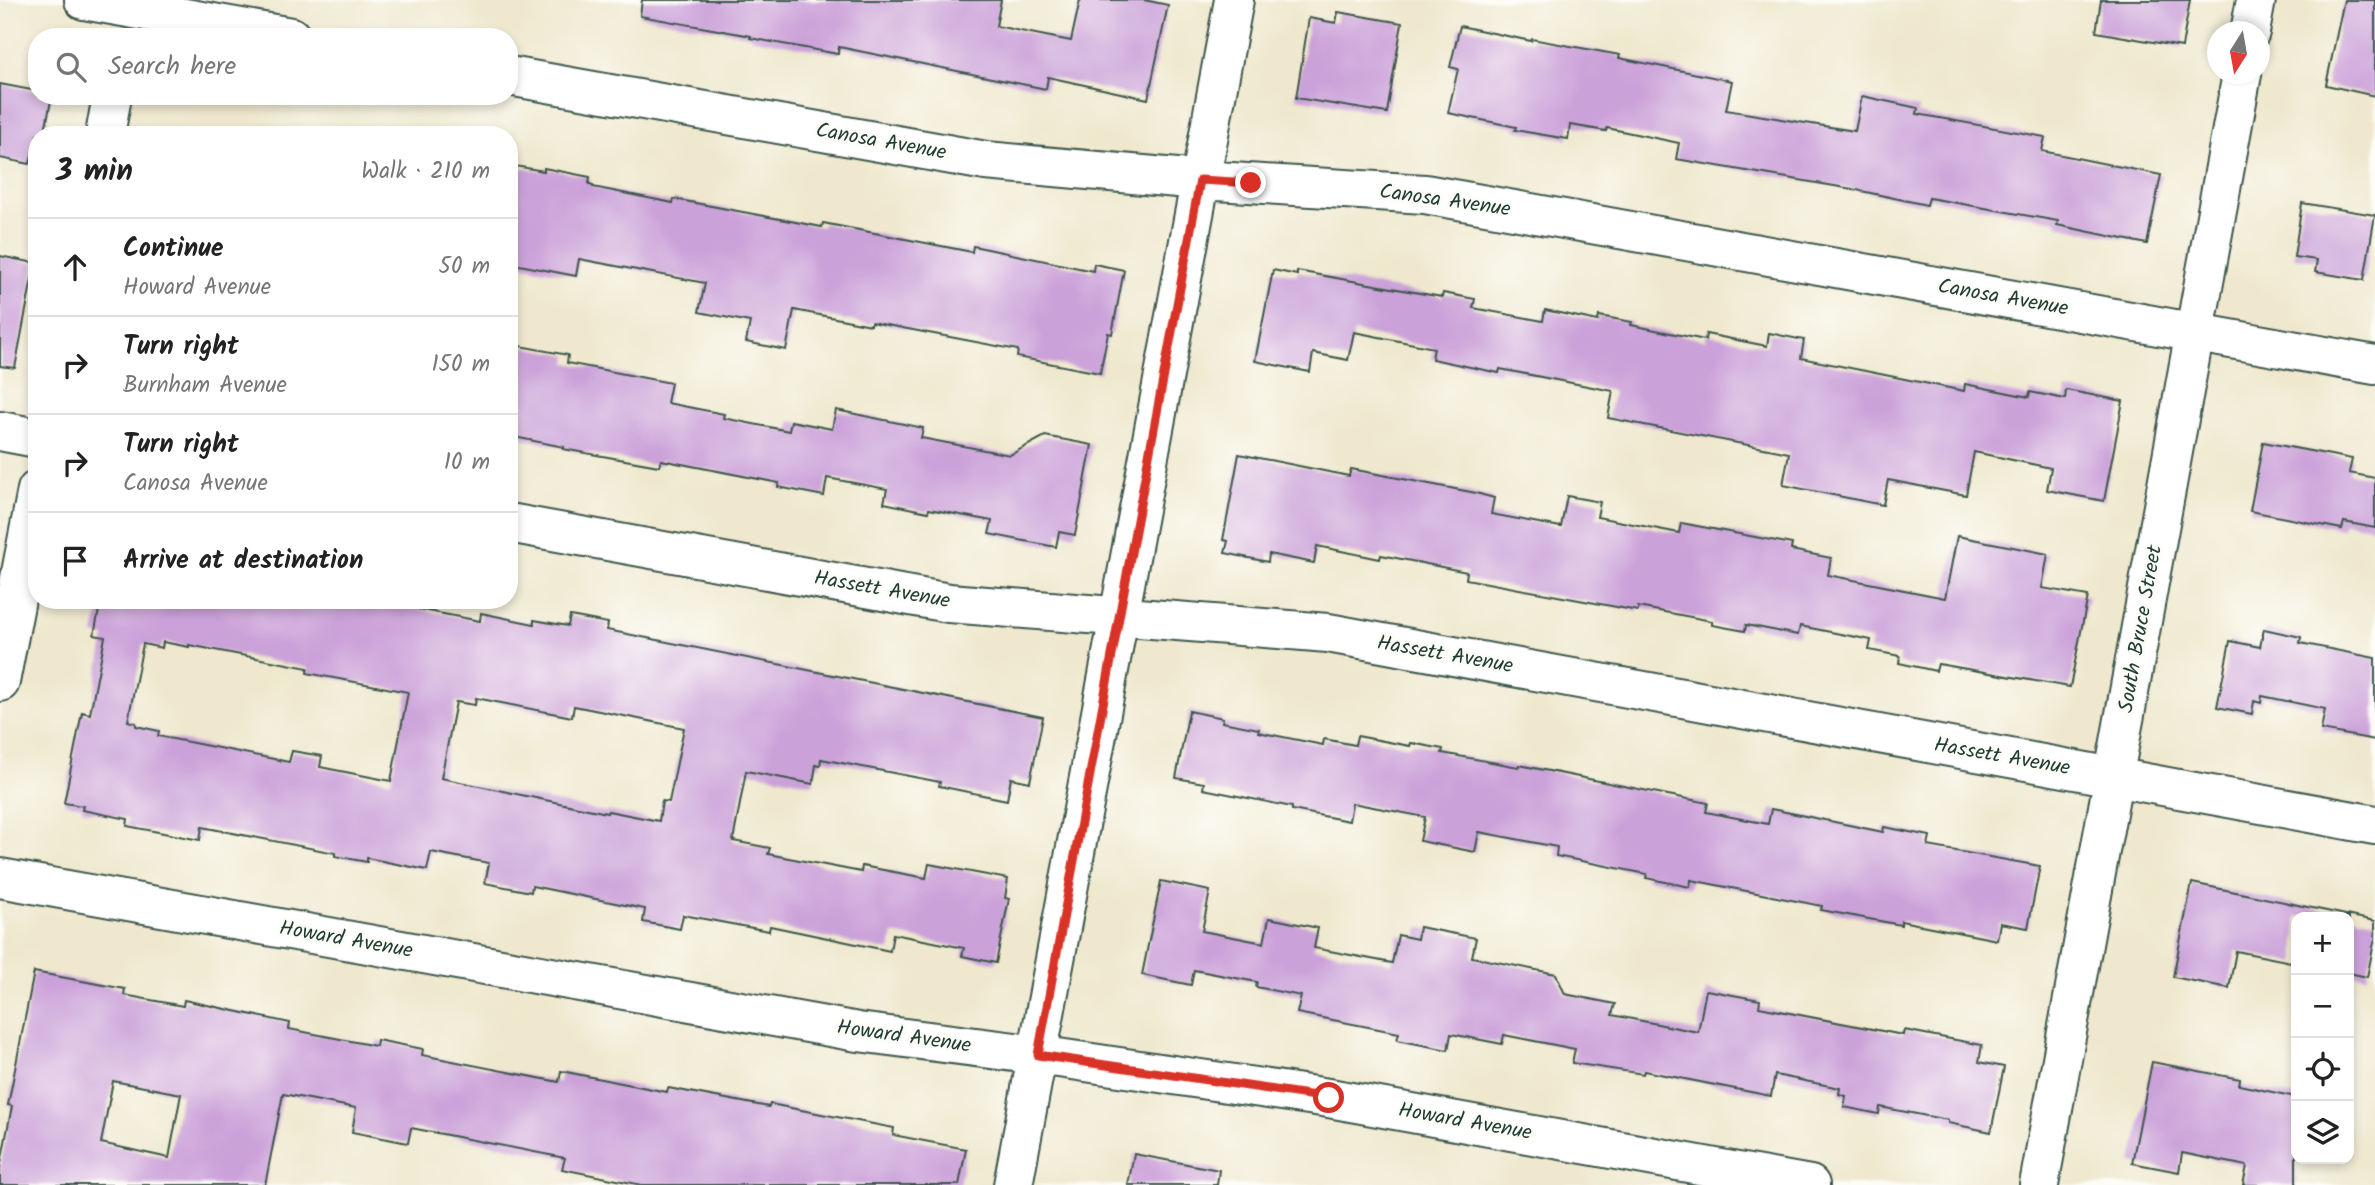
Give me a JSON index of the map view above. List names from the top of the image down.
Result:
{
  "streets": {
    "street": [
      "Canosa Avenue",
      "Hassett Avenue",
      "South Bruce Street",
      "Howard Avenue"
    ]
  },
  "crossings": [
    ["Canosa Avenue", "South Bruce Street"],
    ["Hassett Avenue", "South Bruce Street"]
  ],
  "north": "bottom",
  "page": {
    "search": "Search here",
    "heading": ["3 min", "Walk · 210 m"],
    "list": [
      ["Continue", "Howard Avenue", "50 m"],
      ["Turn right", "Burnham Avenue", "150 m"],
      ["Turn right", "Canosa Avenue", "10 m"],
      "Arrive at destination"
    ],
    "map_buttons": ["+", "−"]
  }
}
